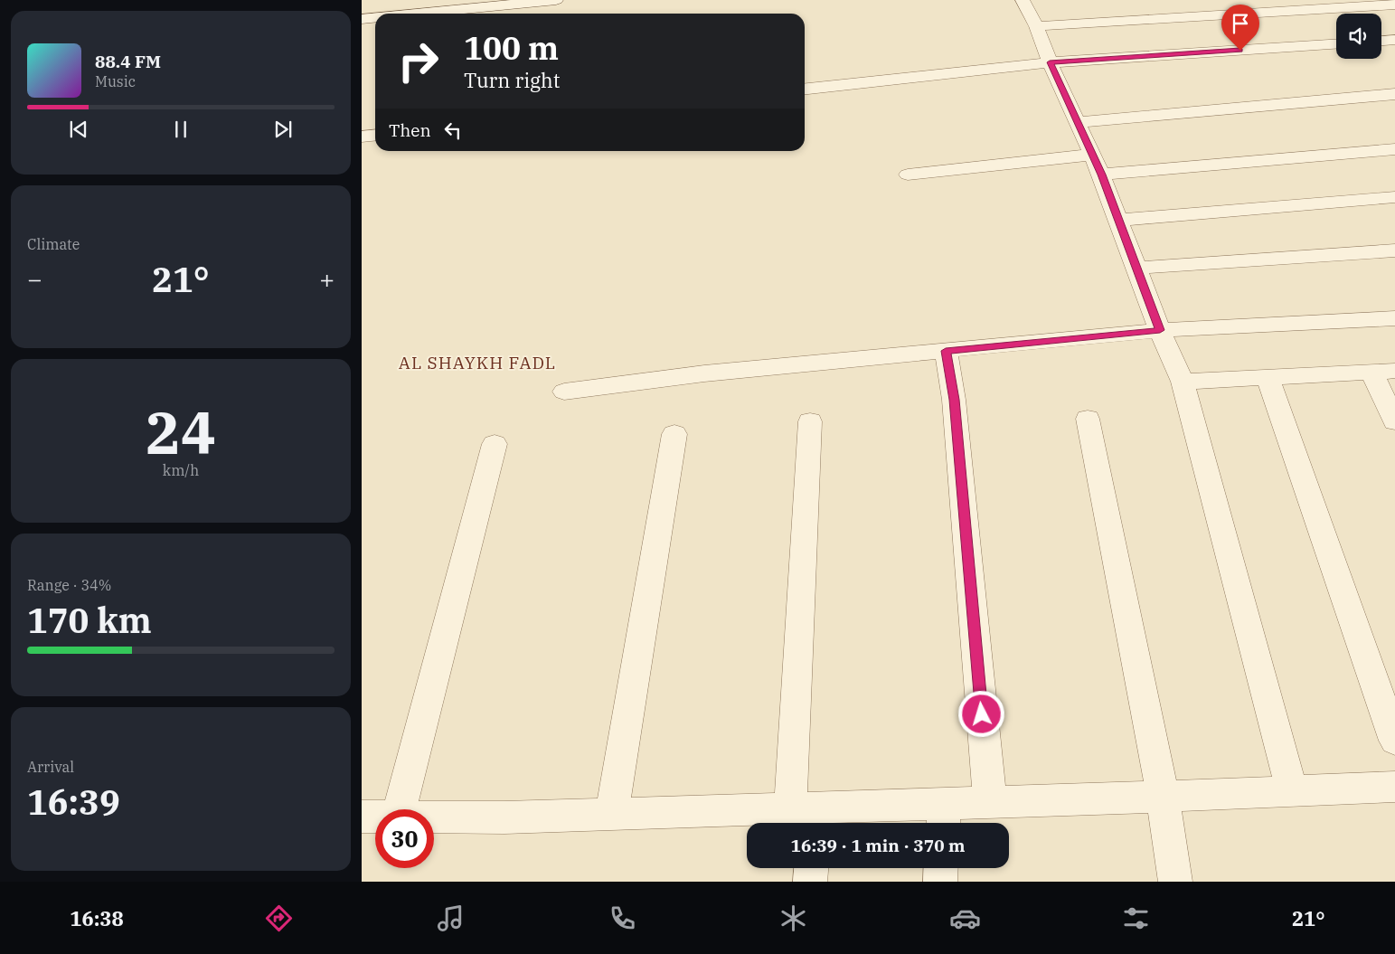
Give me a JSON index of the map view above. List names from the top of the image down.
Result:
{
  "districts": ["AL SHAYKH FADL"],
  "page": {
    "turn": ["100 m", "Turn right"],
    "song": ["88.4 FM", "Music"],
    "then": "Then",
    "tile": [
      "Climate",
      ["24", "km/h"],
      ["Range · 34%", "170 km"],
      ["Arrival", "16:39"]
    ],
    "heat": ["−", "21°", "+"],
    "limit": "30",
    "trip": "16:39 · 1 min · 370 m",
    "tabs": ["16:38", "21°"]
  }
}
